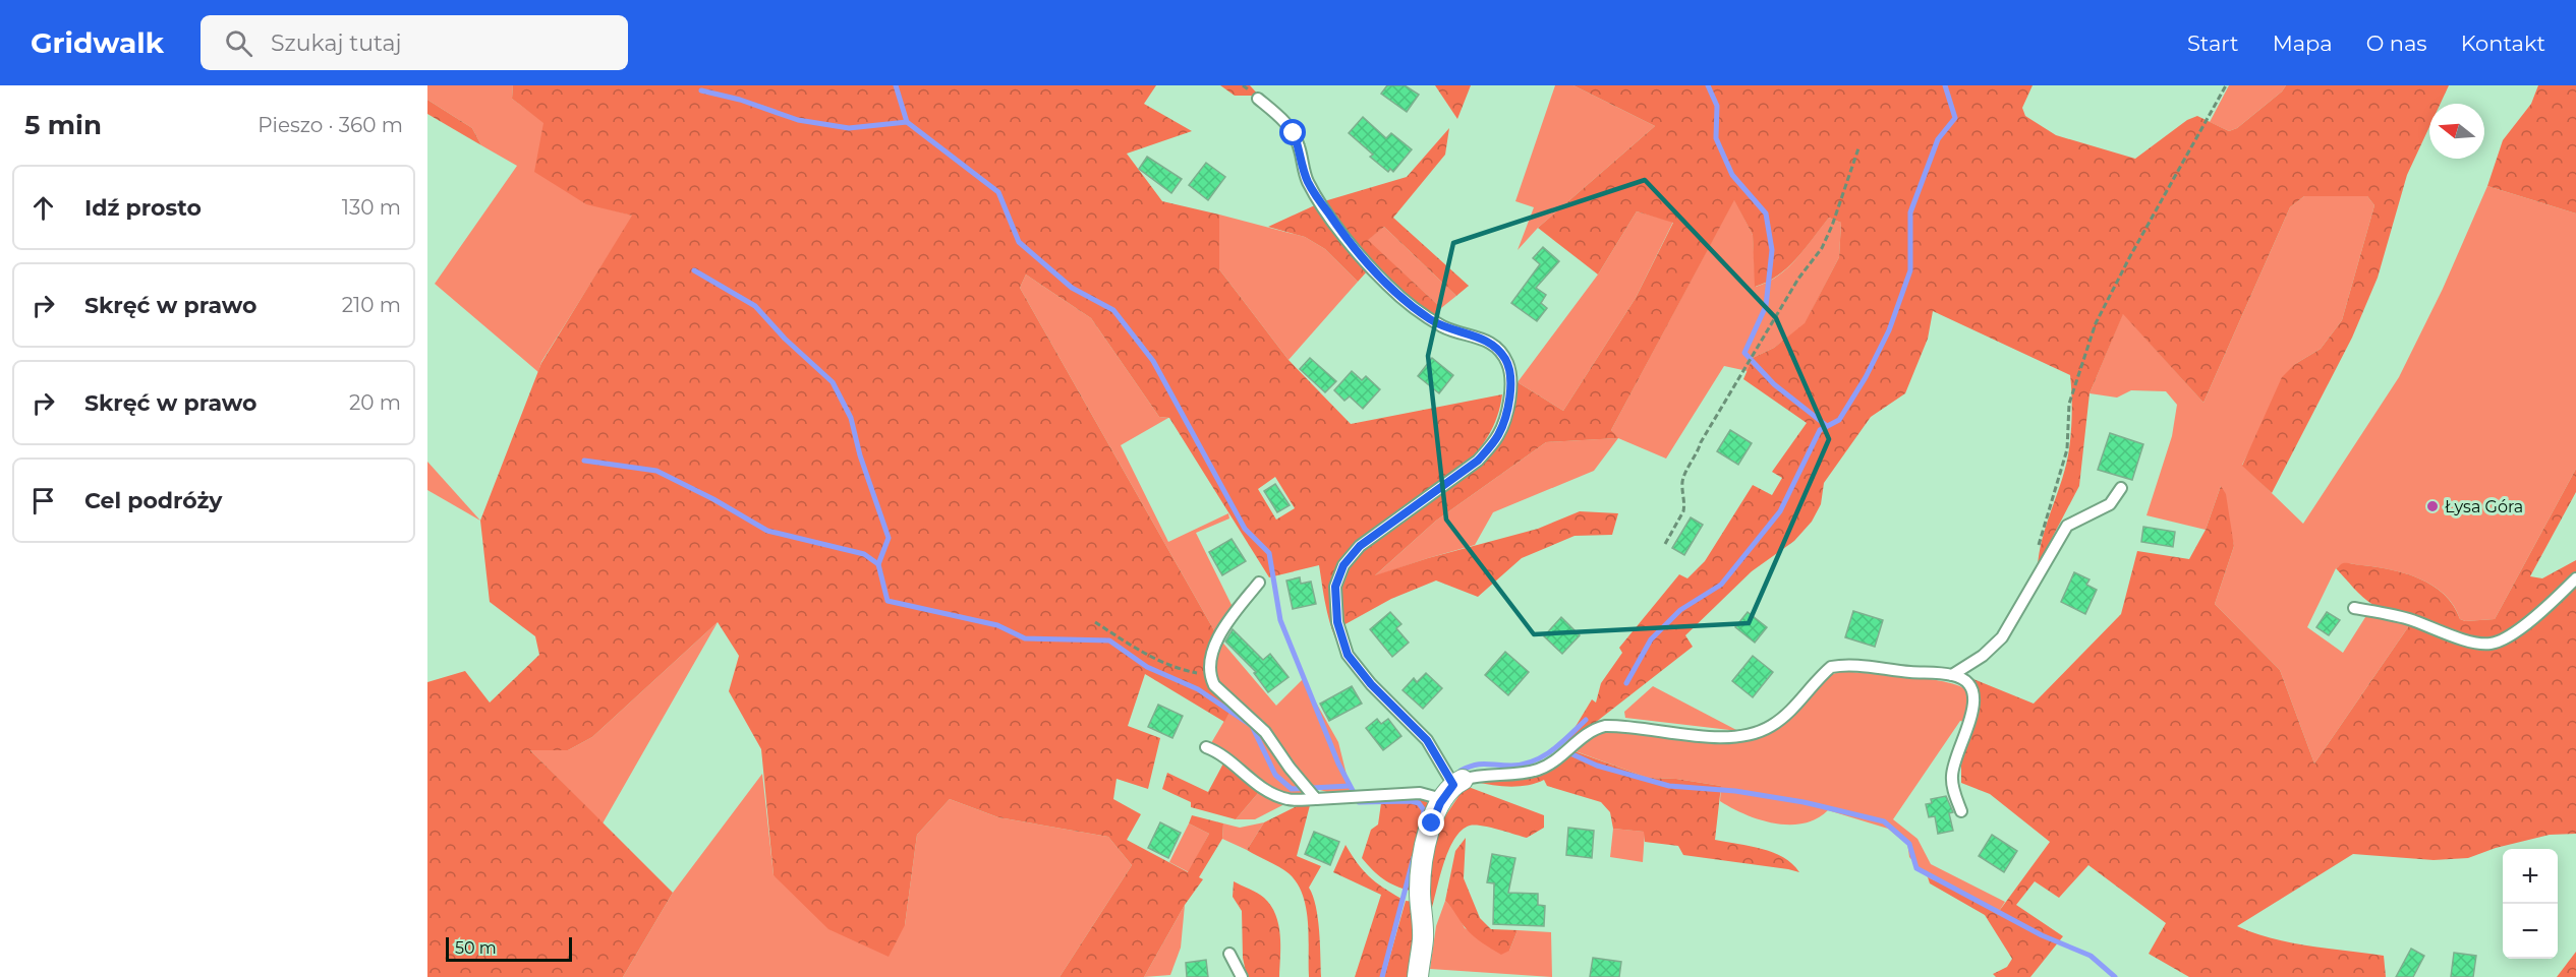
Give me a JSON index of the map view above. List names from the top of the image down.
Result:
{
  "places": ["Łysa Góra"],
  "scale_bar": "50 m",
  "north": "left",
  "page": {
    "header": "Gridwalk",
    "search": "Szukaj tutaj",
    "nav": [
      "Start",
      "Mapa",
      "O nas",
      "Kontakt"
    ],
    "heading": ["5 min", "Pieszo · 360 m"],
    "list": [
      ["Idź prosto", "130 m"],
      ["Skręć w prawo", "210 m"],
      ["Skręć w prawo", "20 m"],
      "Cel podróży"
    ],
    "map_buttons": ["+", "−"],
    "scale": "50 m"
  }
}
